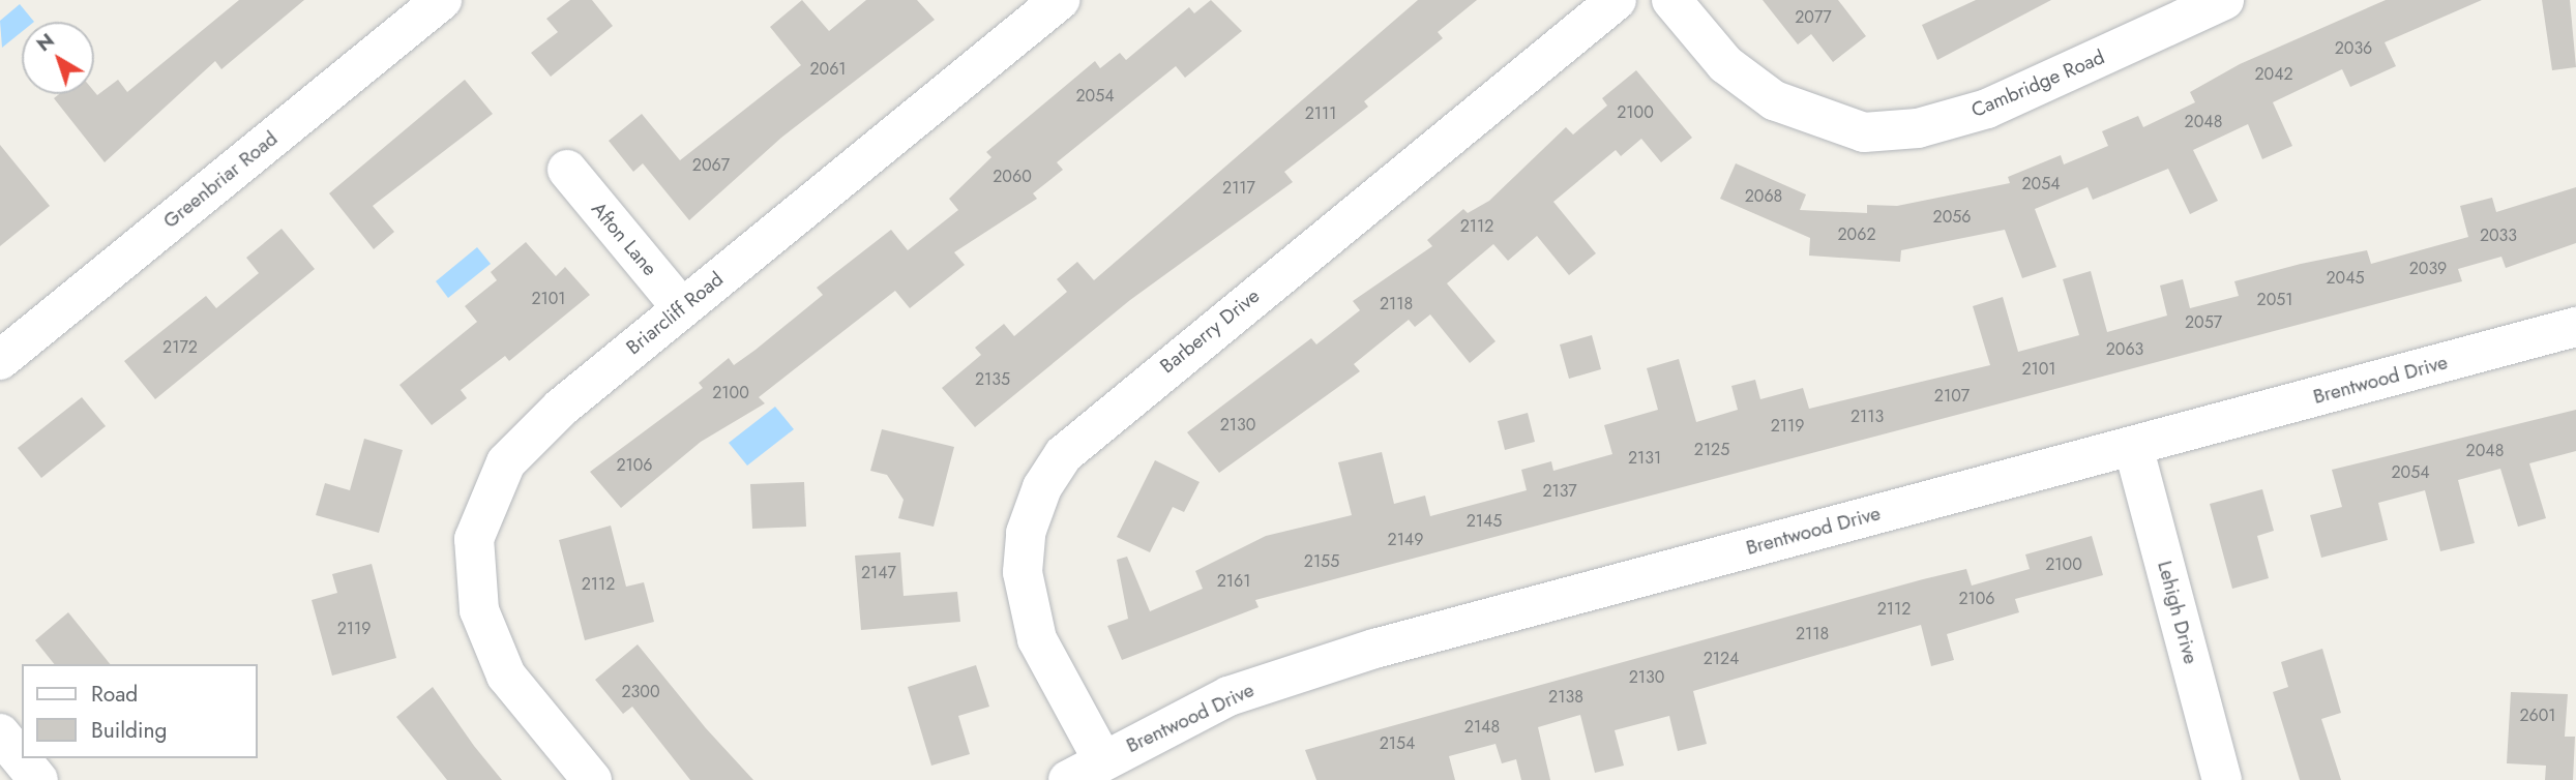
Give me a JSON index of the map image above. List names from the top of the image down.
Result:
{
  "streets": {
    "street": [
      "Cambridge Road",
      "Greenbriar Road",
      "Afton Lane",
      "Briarcliff Road",
      "Barberry Drive",
      "Brentwood Drive",
      "Lehigh Drive"
    ]
  },
  "crossings": [
    ["Afton Lane", "Briarcliff Road"],
    ["Barberry Drive", "Brentwood Drive"],
    ["Brentwood Drive", "Lehigh Drive"]
  ],
  "house_numbers": [
    "2077",
    "2036",
    "2061",
    "2042",
    "2054",
    "2100",
    "2111",
    "2048",
    "2067",
    "2060",
    "2054",
    "2117",
    "2068",
    "2056",
    "2112",
    "2062",
    "2033",
    "2039",
    "2045",
    "2101",
    "2051",
    "2118",
    "2057",
    "2172",
    "2063",
    "2101",
    "2135",
    "2100",
    "2107",
    "2113",
    "2130",
    "2119",
    "2125",
    "2048",
    "2131",
    "2106",
    "2054",
    "2137",
    "2145",
    "2149",
    "2155",
    "2100",
    "2147",
    "2161",
    "2112",
    "2106",
    "2112",
    "2119",
    "2118",
    "2124",
    "2130",
    "2300",
    "2138",
    "2601",
    "2148",
    "2154"
  ],
  "legend": ["Road", "Building"],
  "north": "top left"
}
